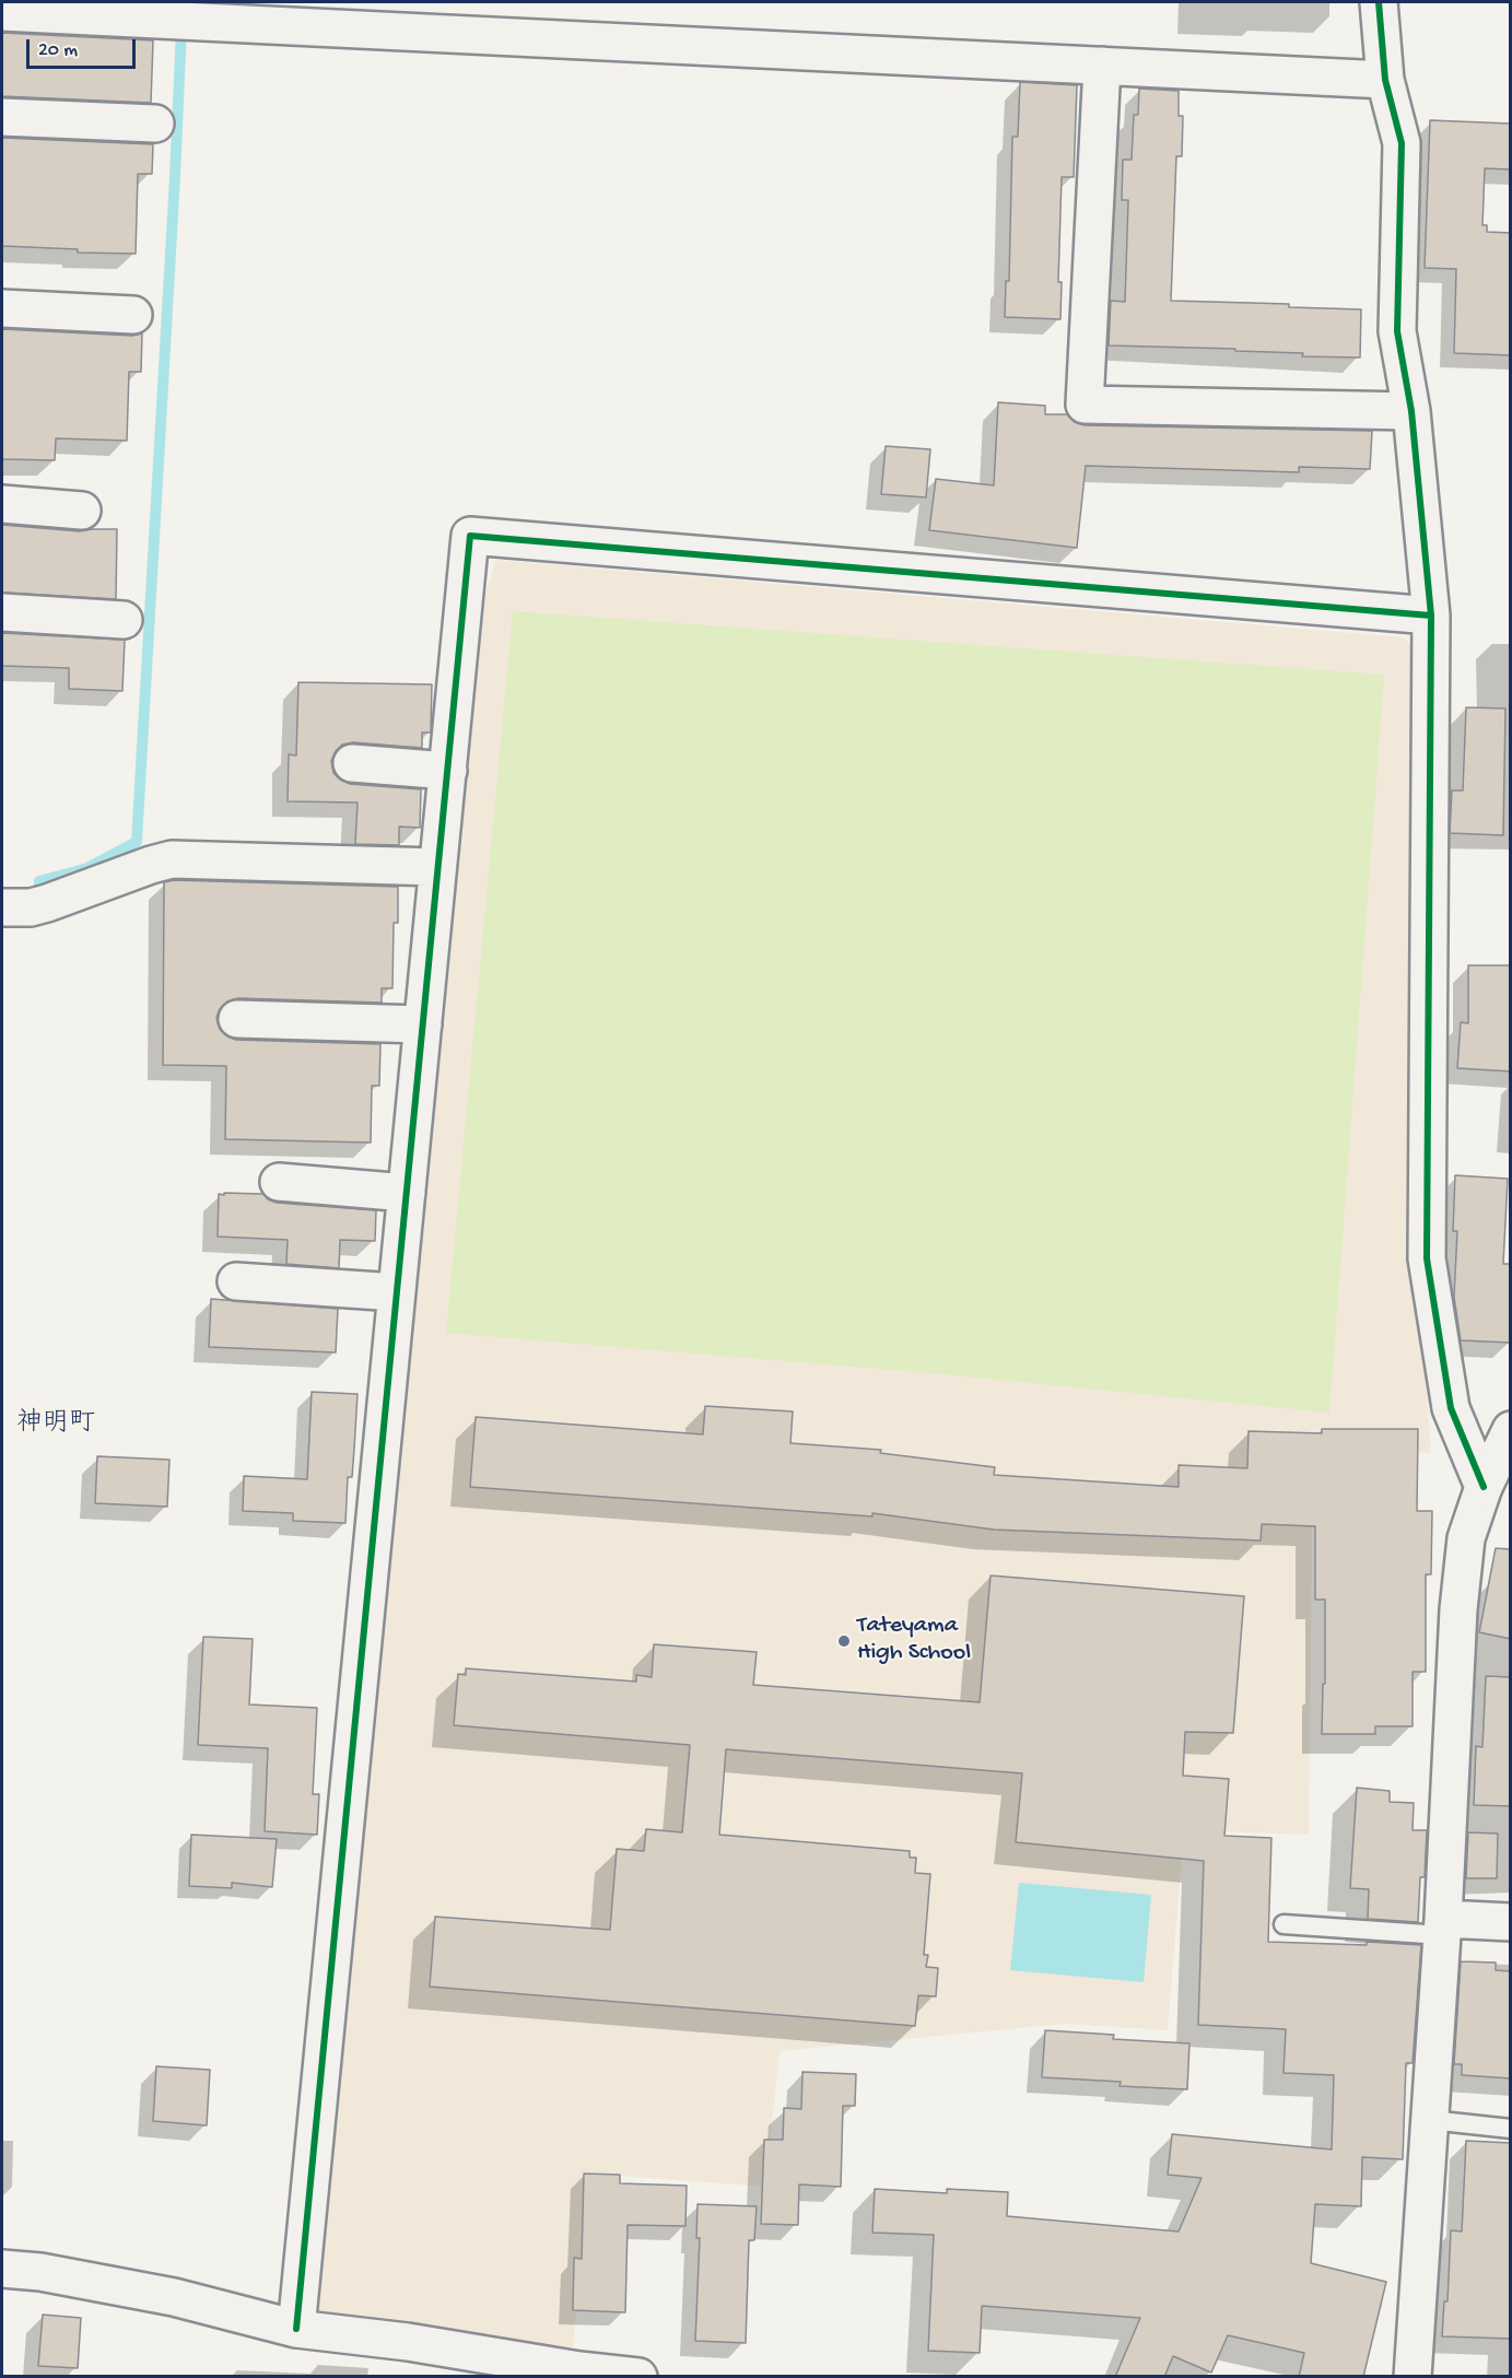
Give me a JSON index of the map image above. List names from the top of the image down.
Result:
{
  "districts": ["神明町"],
  "places": ["Tateyama High School"],
  "scale_bar": "20 m"
}
